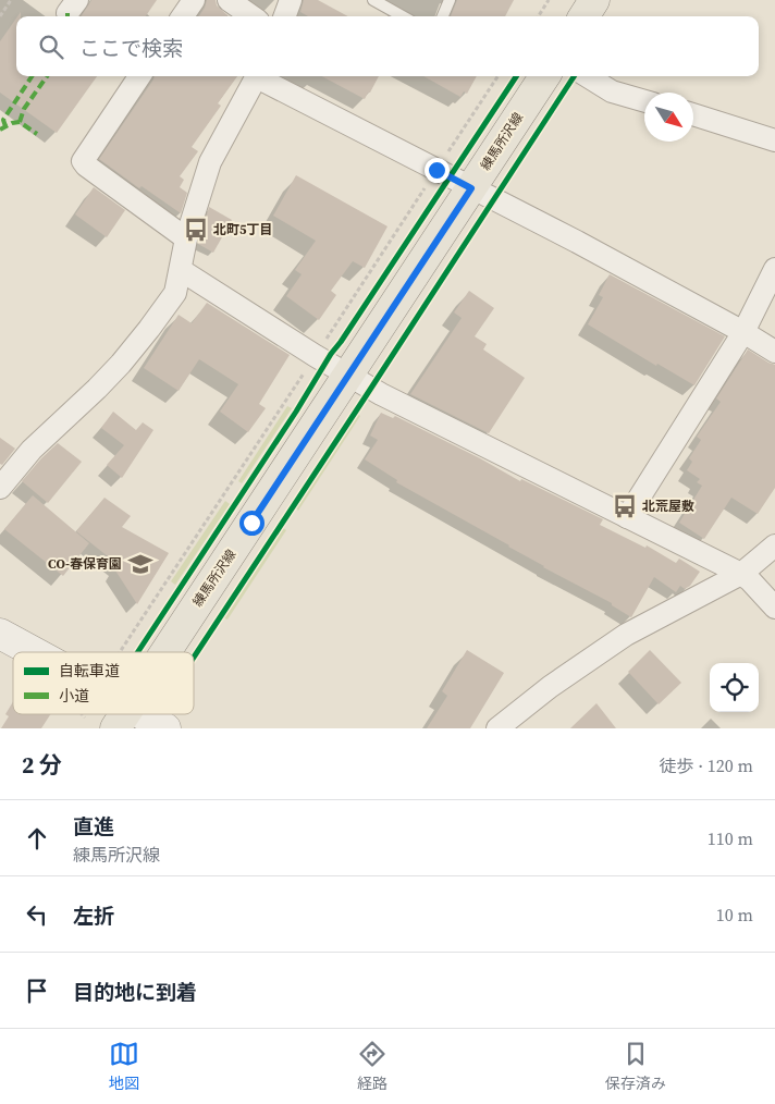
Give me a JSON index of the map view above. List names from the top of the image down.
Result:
{
  "streets": {
    "main road": ["練馬所沢線"]
  },
  "places": {
    "bus stop": ["北町5丁目", "北荒屋敷"],
    "school or university": ["CO-春保育園"]
  },
  "legend": ["自転車道", "小道"],
  "north": "bottom right",
  "page": {
    "search": "ここで検索",
    "heading": ["2 分", "徒歩 · 120 m"],
    "list": [
      ["直進", "練馬所沢線", "110 m"],
      ["左折", "10 m"],
      "目的地に到着"
    ],
    "nav": ["地図", "経路", "保存済み"]
  }
}
